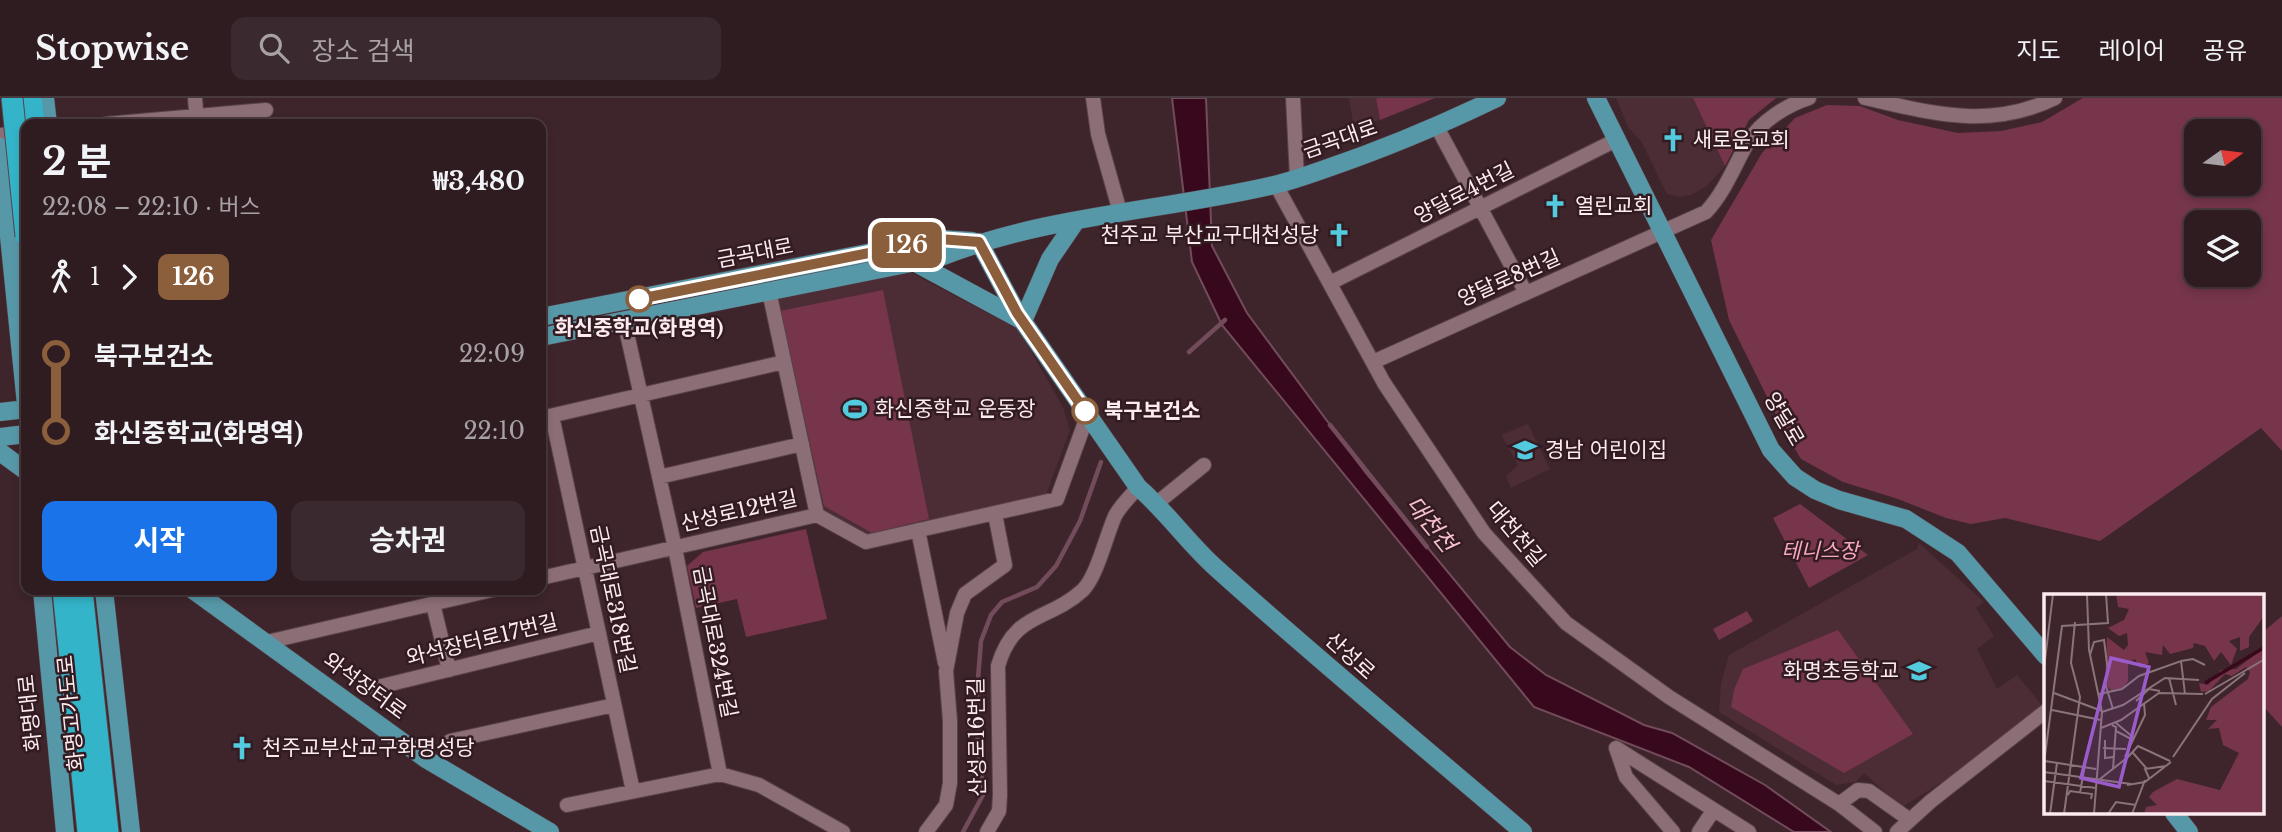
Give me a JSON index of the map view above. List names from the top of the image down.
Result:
{
  "streets": {
    "highway": ["화명고가도로"],
    "main road": [
      "금곡대로",
      "양달로",
      "산성로",
      "와석장터로",
      "화명대로"
    ],
    "street": [
      "양달로4번길",
      "양달로8번길",
      "산성로12번길",
      "대천천길",
      "금곡대로318번길",
      "와석장터로17번길",
      "금곡대로324번길",
      "산성로16번길"
    ]
  },
  "crossings": [
    ["금곡대로", "대천천길"],
    ["금곡대로", "금곡대로324번길"],
    ["금곡대로", "산성로"],
    ["양달로4번길", "양달로"],
    ["양달로4번길", "대천천길"],
    ["양달로8번길", "양달로"],
    ["양달로8번길", "대천천길"],
    ["산성로12번길", "금곡대로318번길"],
    ["산성로12번길", "금곡대로324번길"],
    ["산성로12번길", "산성로"],
    ["금곡대로318번길", "와석장터로17번길"],
    ["산성로", "산성로16번길"]
  ],
  "water": ["대천천"],
  "parks": ["테니스장"],
  "places": {
    "church": [
      "새로운교회",
      "열린교회",
      "천주교 부산교구대천성당",
      "천주교부산교구화명성당"
    ],
    "other": ["화신중학교(화명역)", "북구보건소"],
    "sports": ["화신중학교 운동장"],
    "school or university": ["경남 어린이집", "화명초등학교"]
  },
  "lines": ["bus line 126"],
  "north": "right",
  "page": {
    "header": "Stopwise",
    "search": "장소 검색",
    "nav": ["지도", "레이어", "공유"],
    "on_map": "126",
    "heading": ["2 분", "22:08 – 22:10 · 버스", "₩3,480"],
    "legs": ["1", "126"],
    "list": [
      {
        "name": "북구보건소",
        "value": "22:09"
      },
      {
        "name": "화신중학교(화명역)",
        "value": "22:10"
      }
    ],
    "buttons": ["시작", "승차권"]
  }
}
